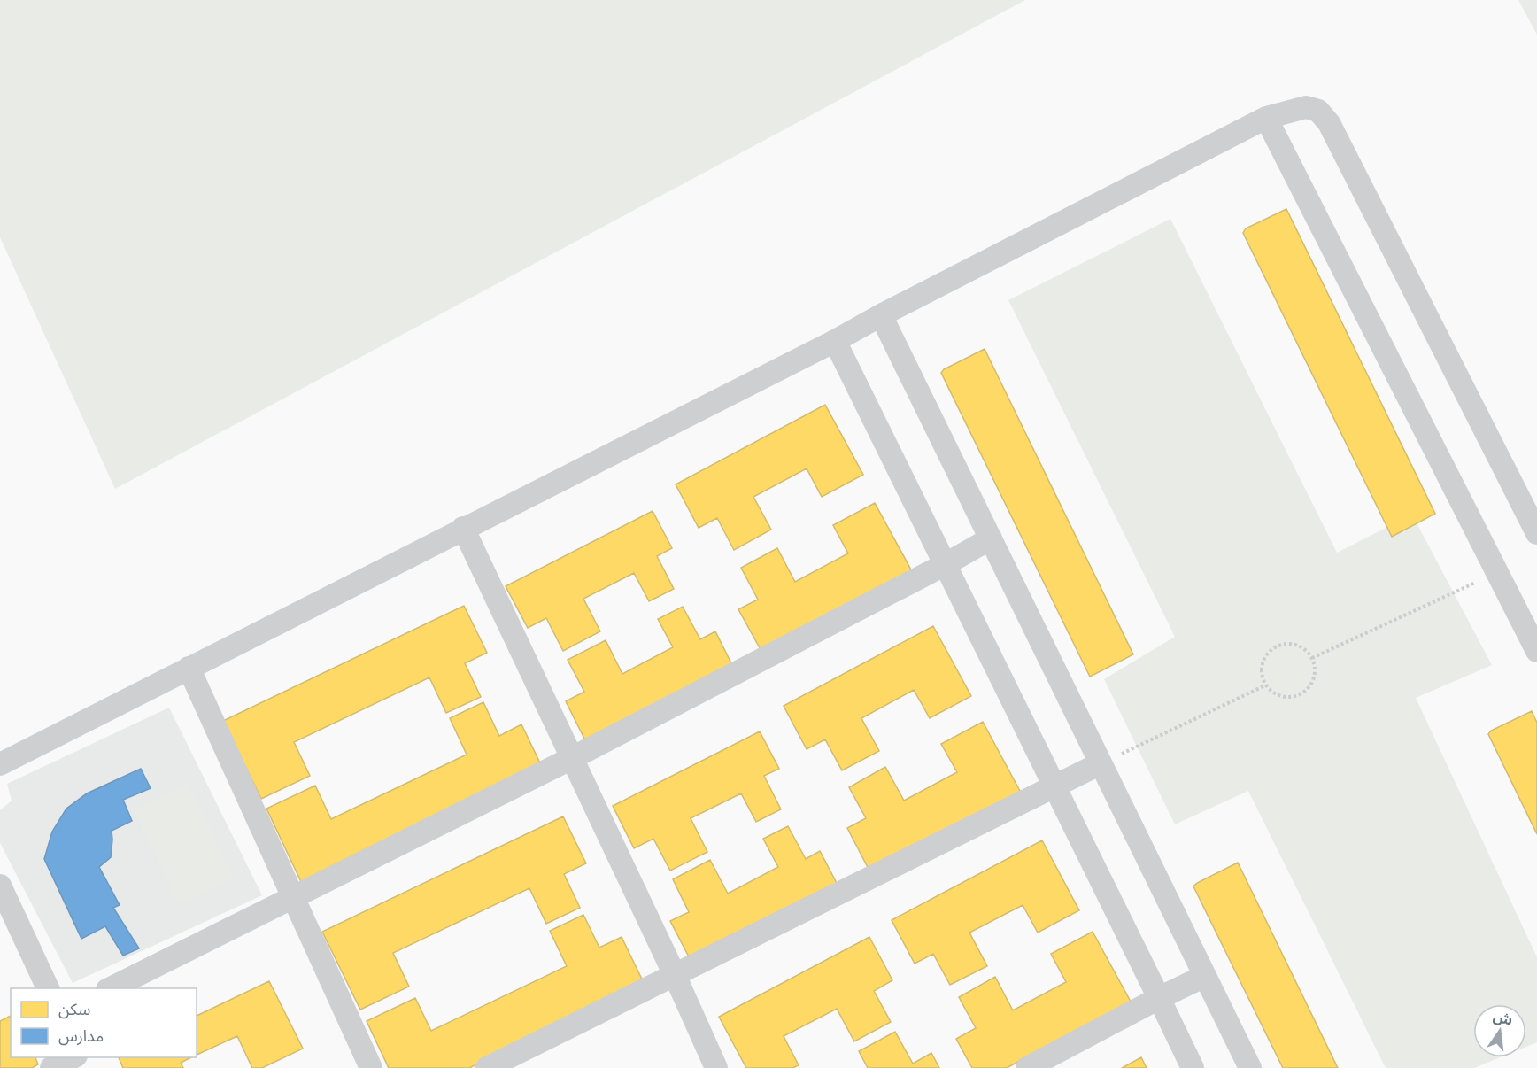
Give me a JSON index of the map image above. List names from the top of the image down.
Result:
{
  "legend": ["سكن", "مدارس"],
  "north": "top"
}
